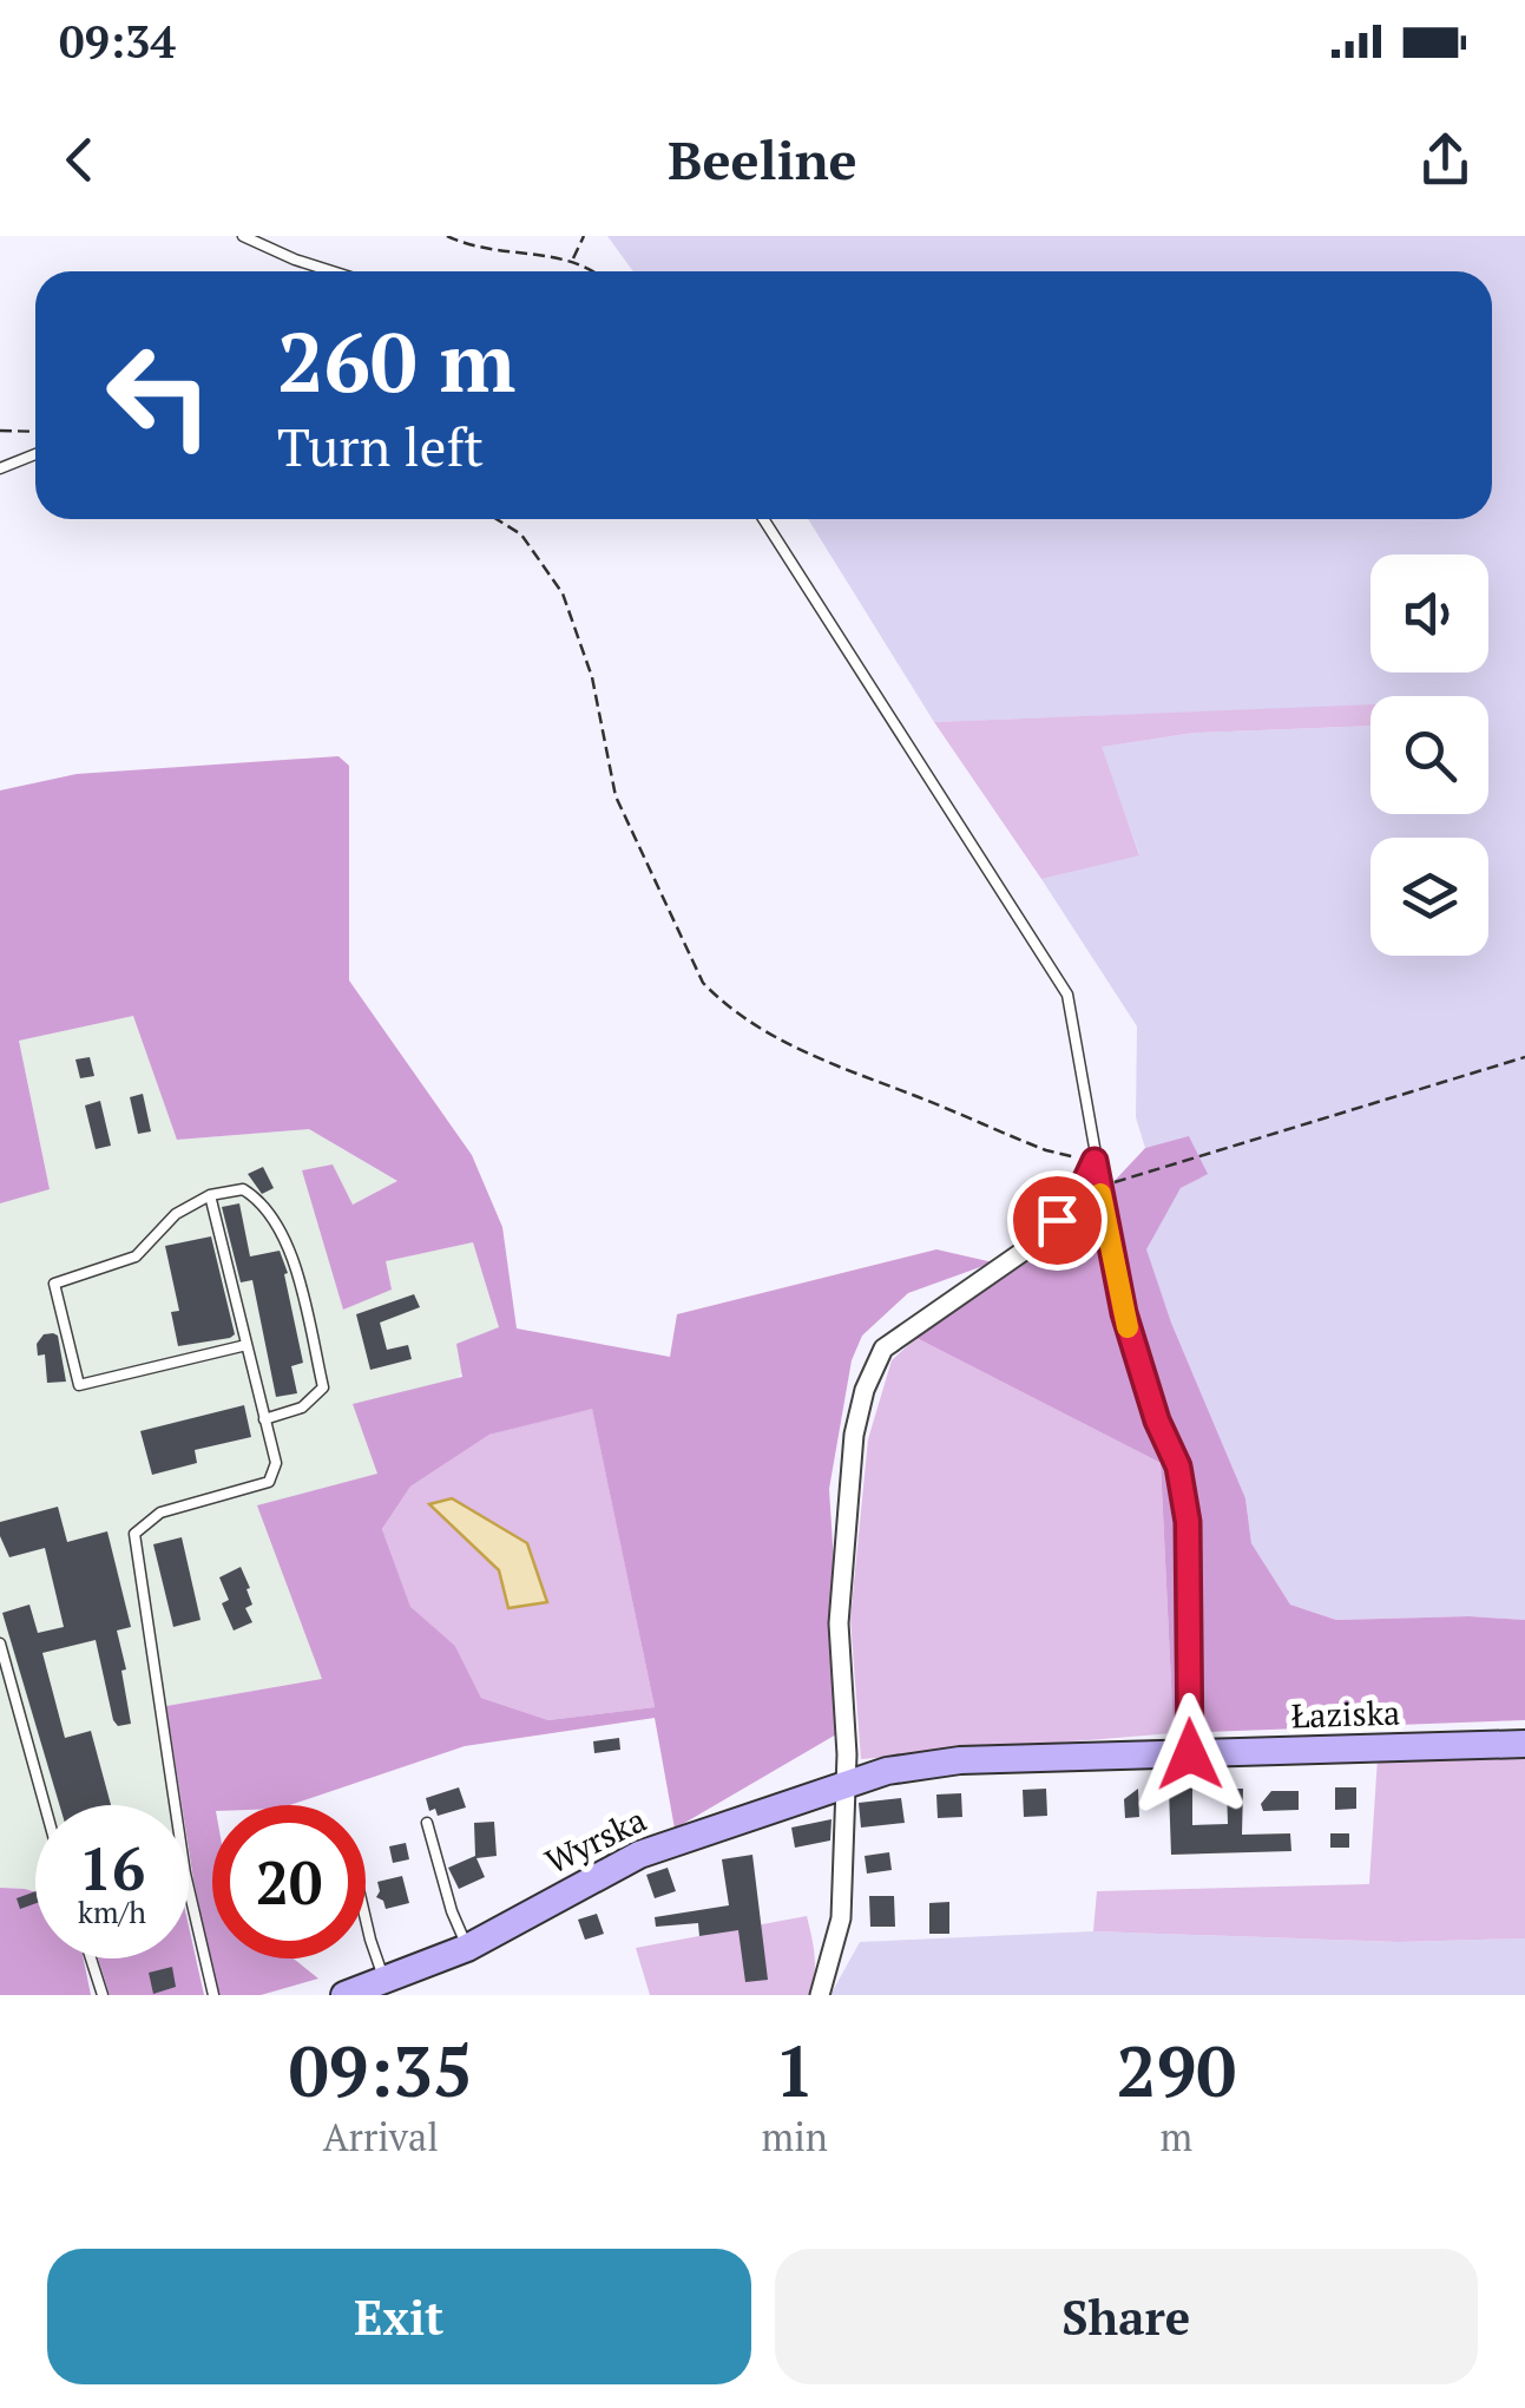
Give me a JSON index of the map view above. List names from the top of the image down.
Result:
{
  "streets": {
    "street": ["Łaziska", "Wyrska"]
  },
  "crossings": [
    ["Łaziska", "Wyrska"]
  ],
  "page": {
    "status": "09:34",
    "header": "Beeline",
    "turn": ["260 m", "Turn left"],
    "speed": "16 km/h",
    "limit": "20",
    "eta": [
      "09:35",
      "Arrival",
      "1",
      "min",
      "290",
      "m"
    ],
    "buttons": ["Exit", "Share"]
  }
}
